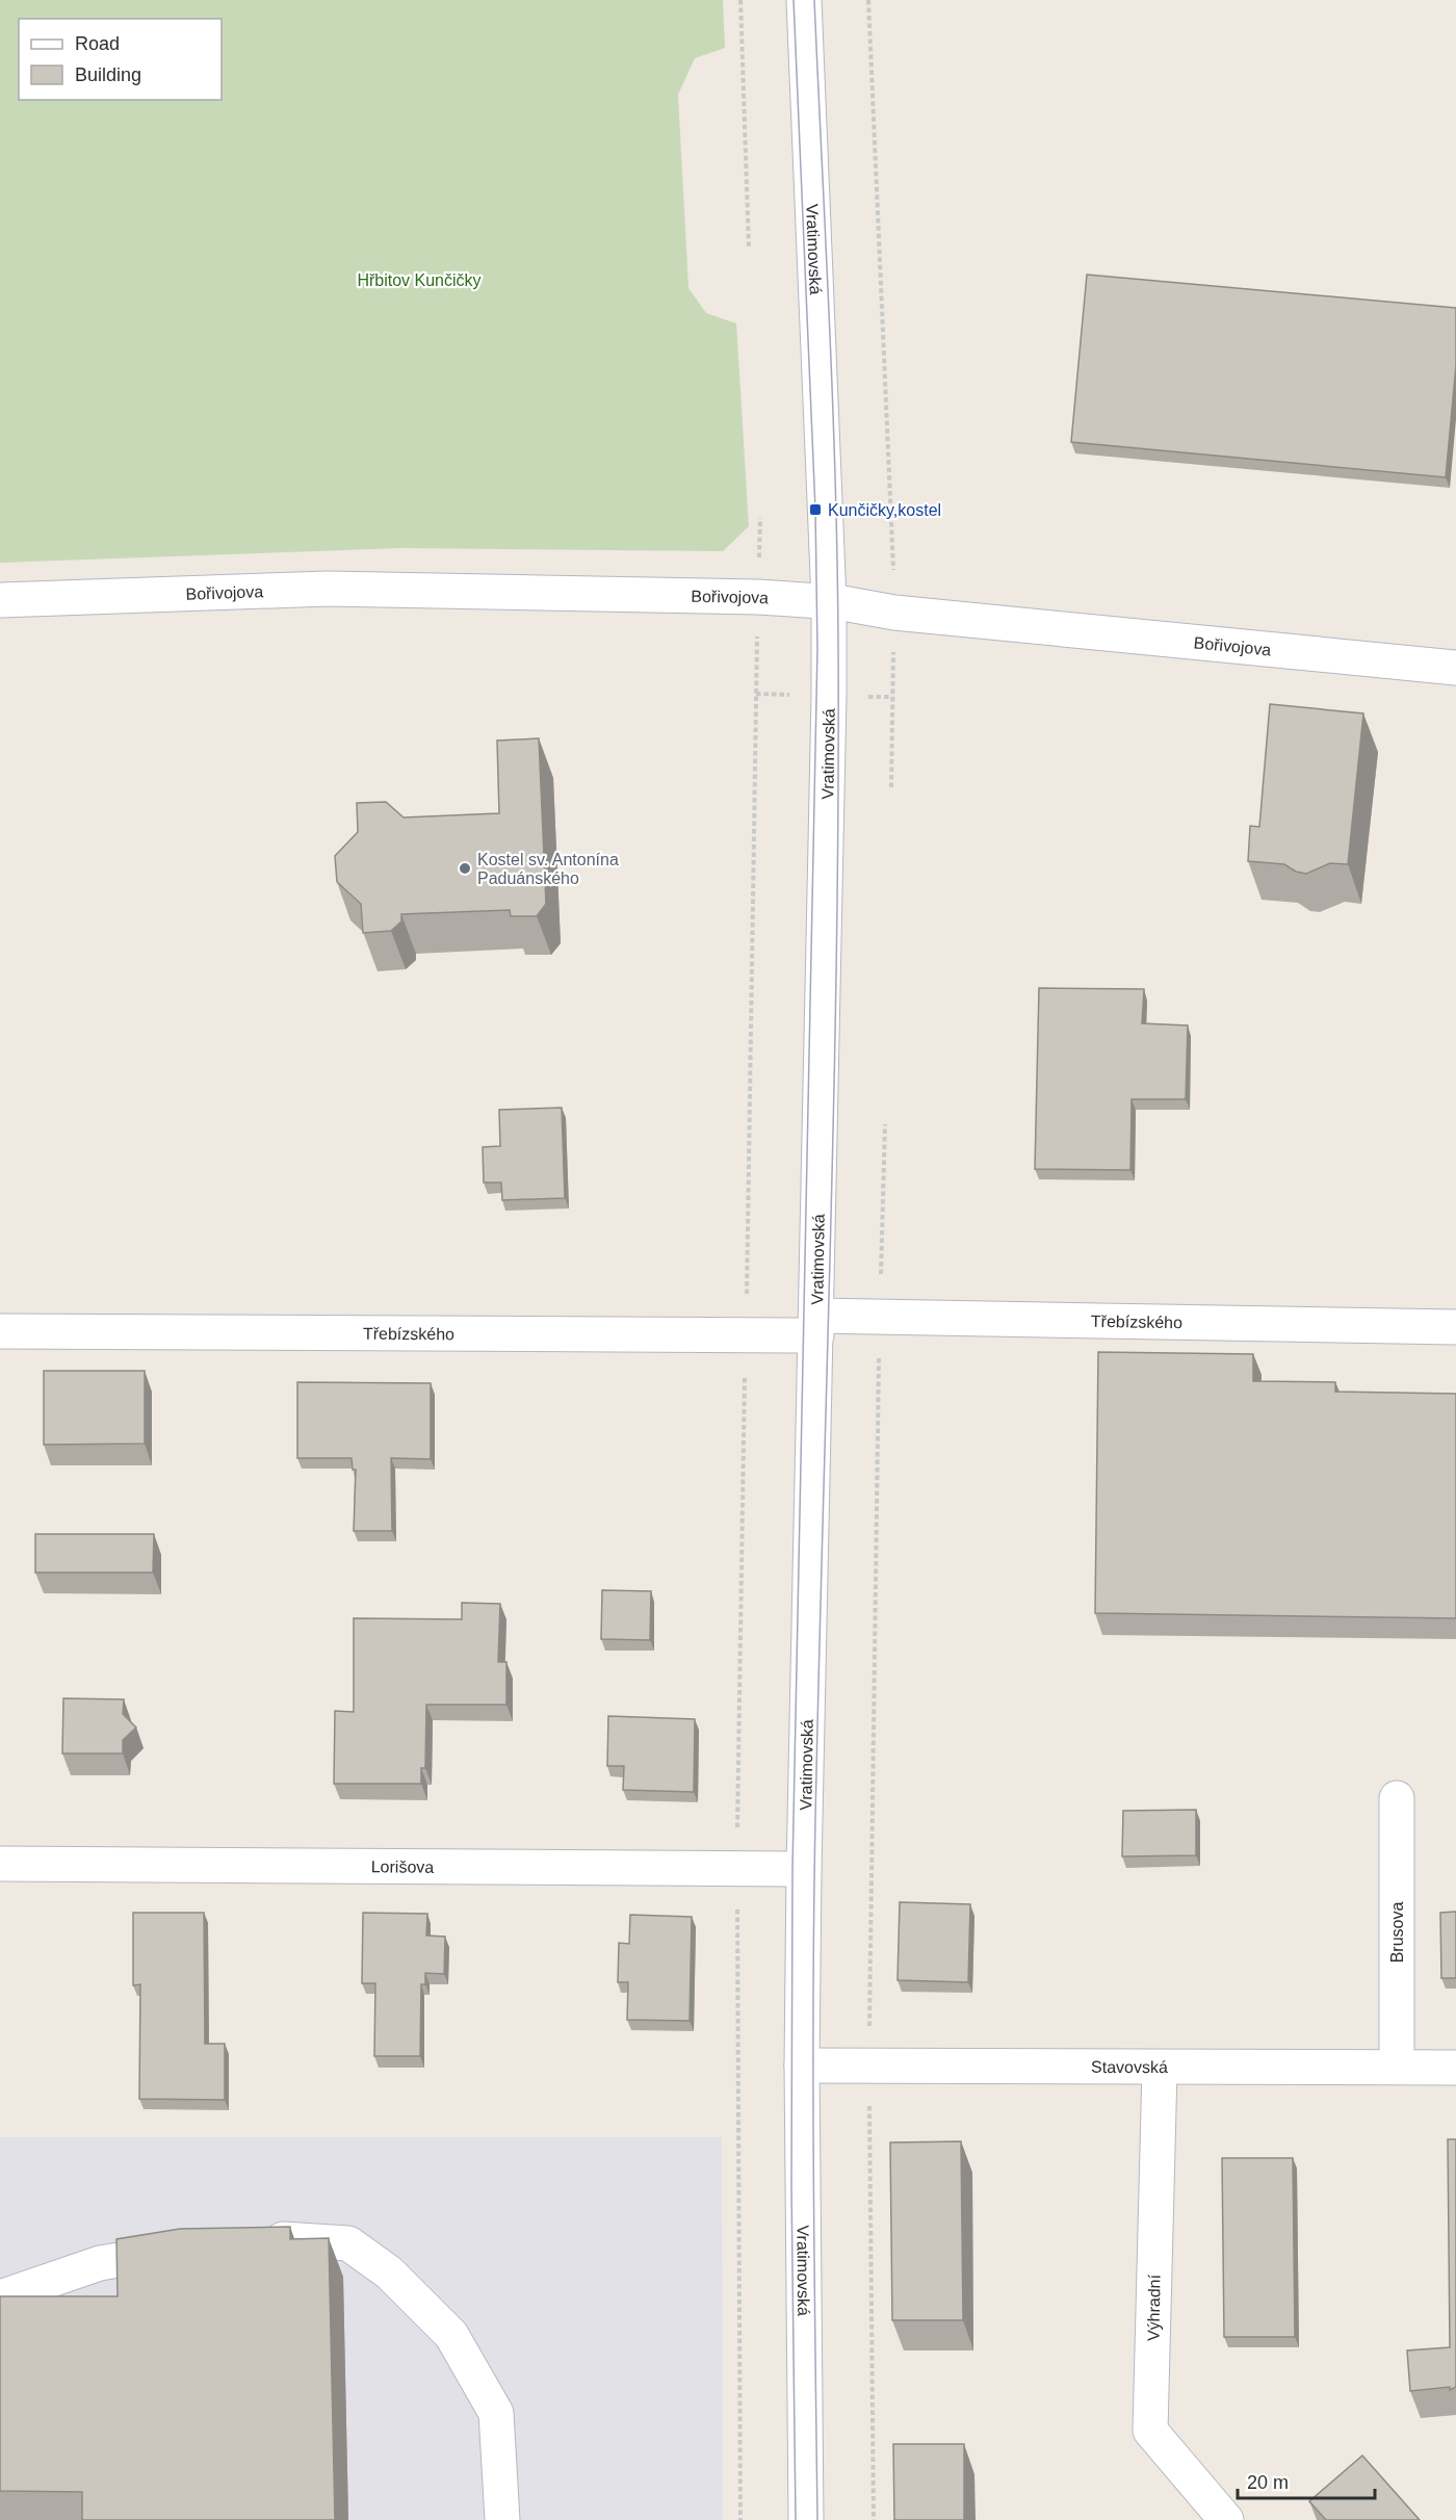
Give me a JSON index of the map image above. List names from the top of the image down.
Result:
{
  "streets": {
    "street": [
      "Vratimovská",
      "Bořivojova",
      "Třebízského",
      "Lorišova",
      "Brusova",
      "Stavovská",
      "Výhradní"
    ]
  },
  "crossings": [
    ["Vratimovská", "Bořivojova"],
    ["Vratimovská", "Třebízského"],
    ["Vratimovská", "Lorišova"],
    ["Vratimovská", "Stavovská"],
    ["Brusova", "Stavovská"],
    ["Stavovská", "Výhradní"]
  ],
  "parks": ["Hřbitov Kunčičky"],
  "places": {
    "transit": ["Kunčičky,kostel"],
    "other": ["Kostel sv. Antonína Paduánského"]
  },
  "legend": ["Road", "Building"],
  "scale_bar": "20 m"
}
